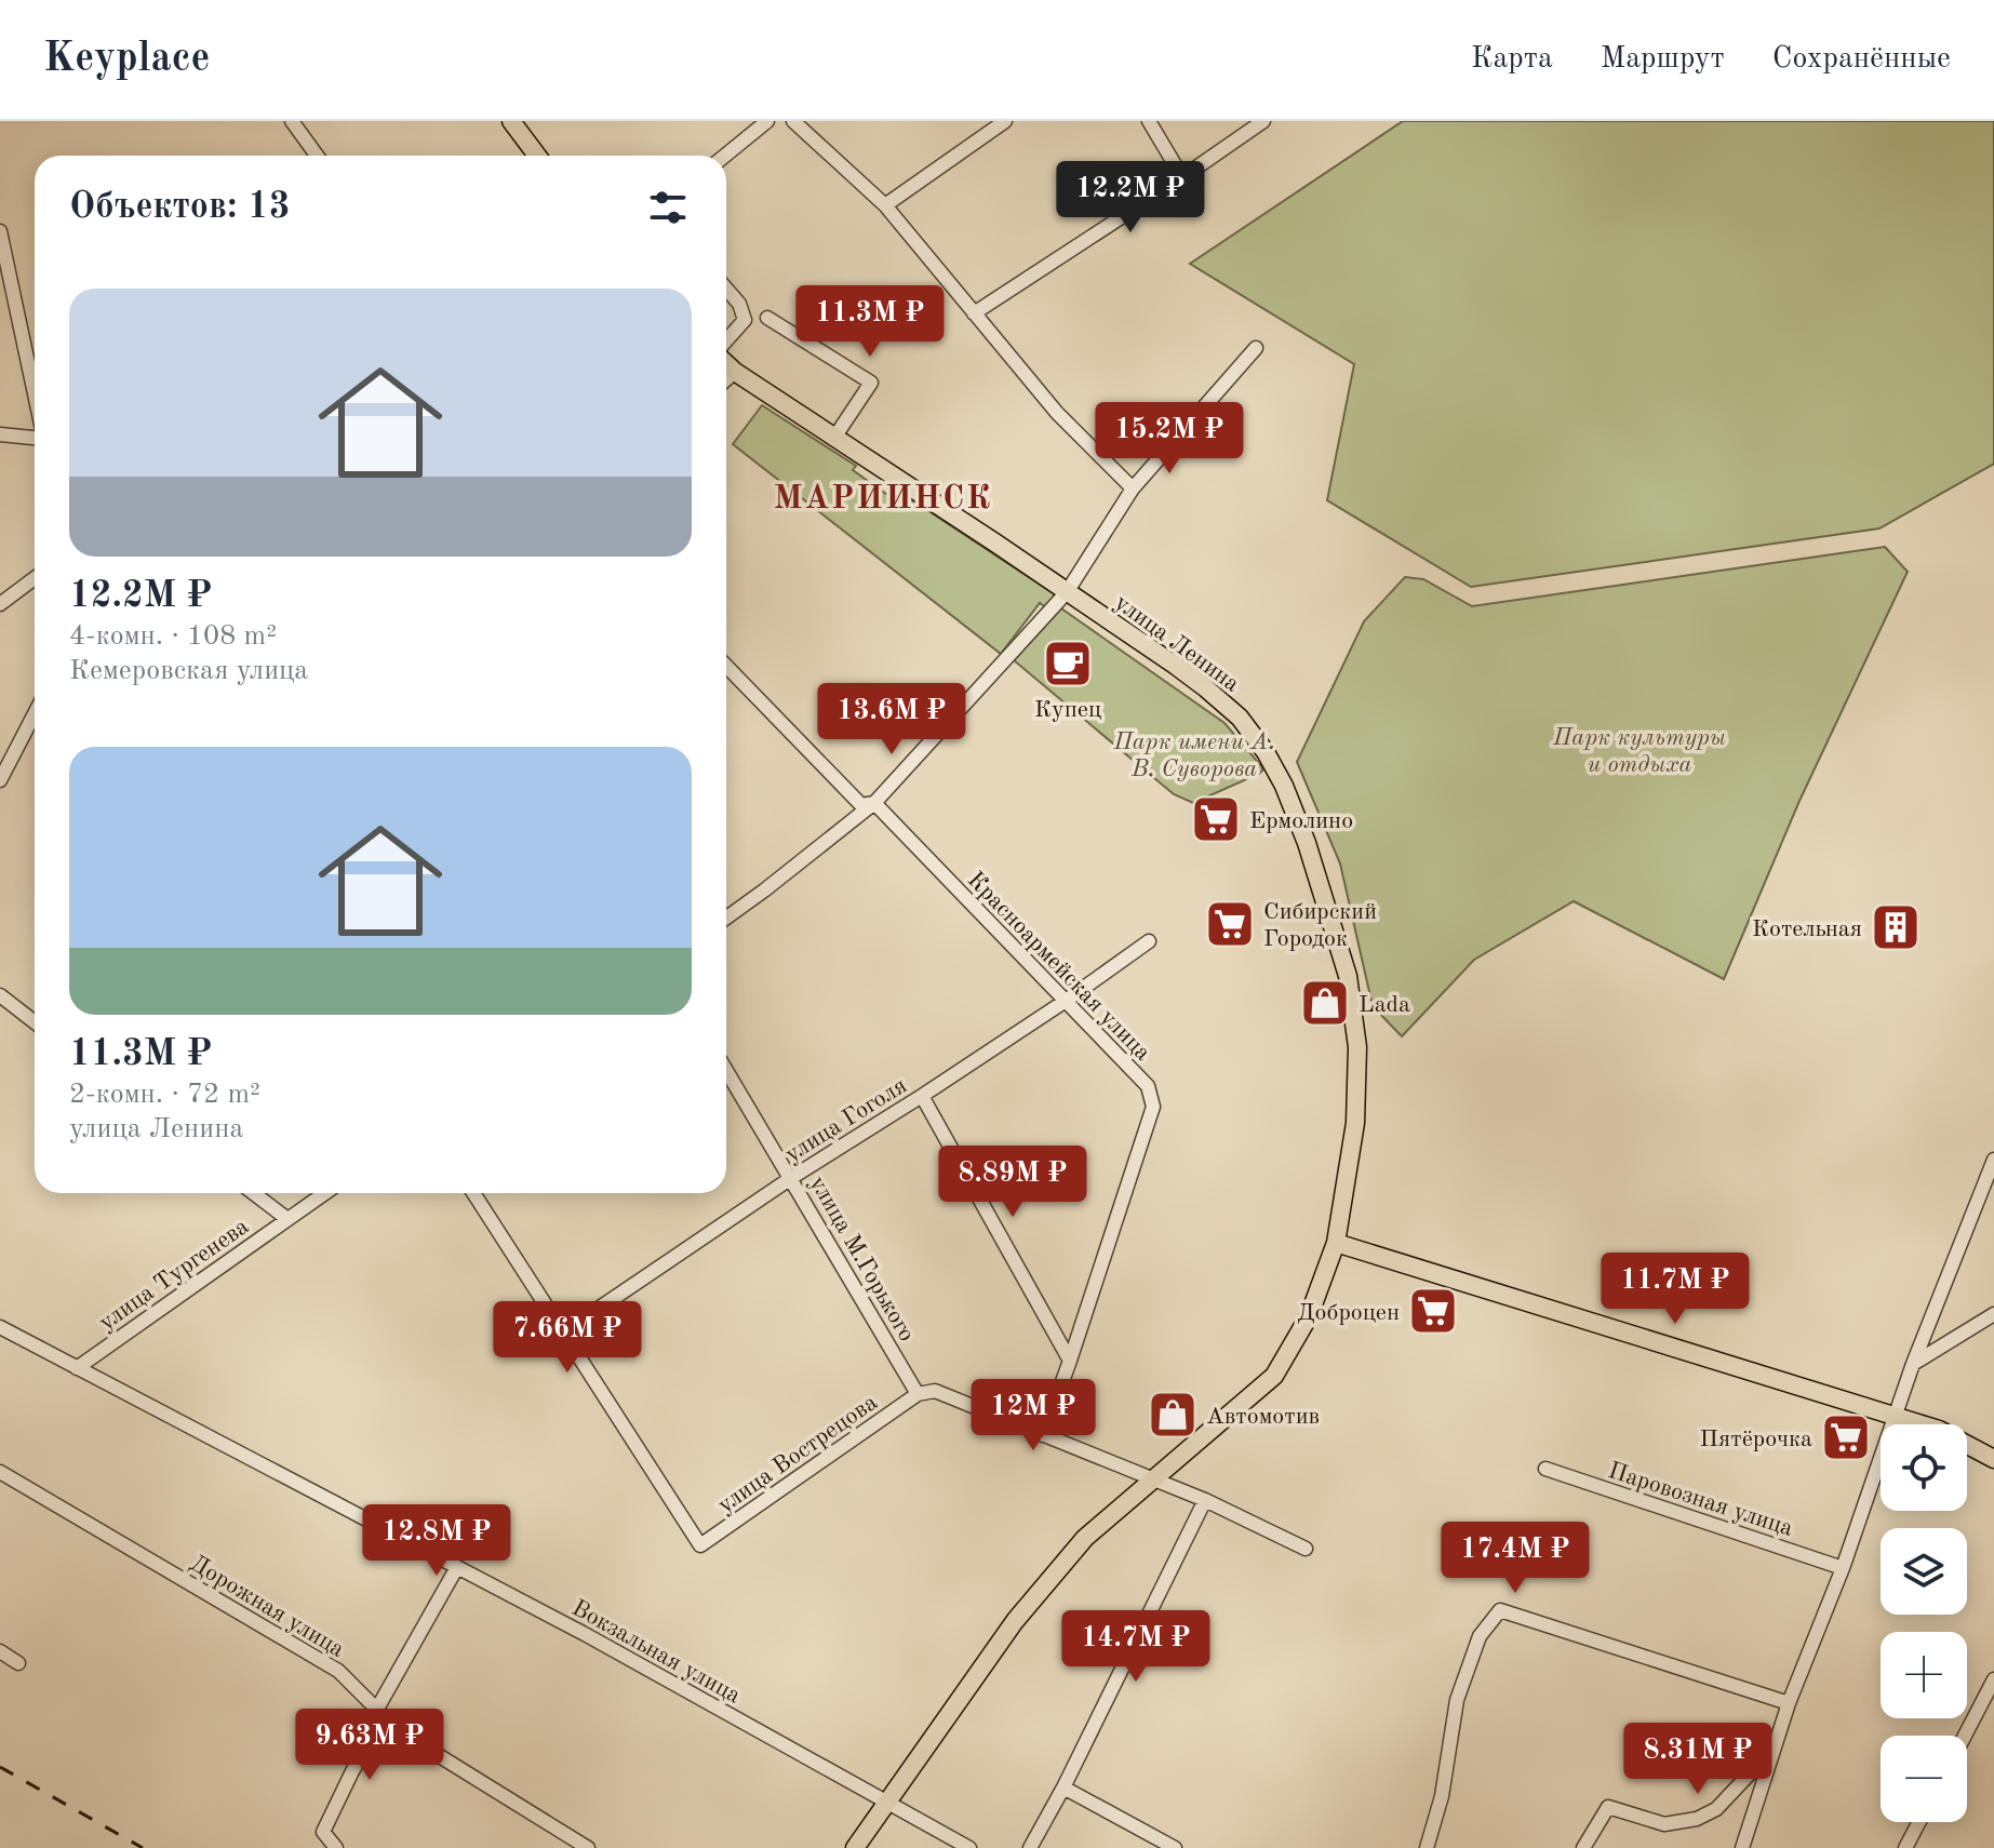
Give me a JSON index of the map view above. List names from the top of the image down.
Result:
{
  "streets": {
    "main road": ["улица Ленина"],
    "street": [
      "Красноармейская улица",
      "улица Гоголя",
      "улица М.Горького",
      "улица Тургенева",
      "улица Вострецова",
      "Паровозная улица",
      "Дорожная улица",
      "Вокзальная улица"
    ]
  },
  "crossings": [
    ["улица Ленина", "Вокзальная улица"],
    ["Красноармейская улица", "улица Гоголя"],
    ["улица Гоголя", "улица М.Горького"],
    ["улица Гоголя", "улица Вострецова"],
    ["улица М.Горького", "улица Вострецова"],
    ["улица Тургенева", "Вокзальная улица"]
  ],
  "districts": ["МАРИИНСК"],
  "parks": ["Парк культуры и отдыха", "Парк имени А. В. Суворова"],
  "places": {
    "cafe": ["Купец"],
    "supermarket": [
      "Ермолино",
      "Сибирский Городок",
      "Доброцен",
      "Пятёрочка"
    ],
    "building": ["Котельная"],
    "shop": ["Lada", "Автомотив"]
  },
  "page": {
    "header": "Keyplace",
    "nav": ["Карта", "Маршрут", "Сохранённые"],
    "heading": "Объектов: 13",
    "price": [
      "12.2M ₽",
      "11.3M ₽",
      "15.2M ₽",
      "13.6M ₽",
      "8.89M ₽",
      "11.7M ₽",
      "7.66M ₽",
      "12M ₽",
      "12.8M ₽",
      "17.4M ₽",
      "14.7M ₽",
      "9.63M ₽",
      "8.31M ₽"
    ],
    "list": [
      {
        "name": "12.2M ₽",
        "note": "4-комн. · 108 m² · Кемеровская улица"
      },
      {
        "name": "11.3M ₽",
        "note": "2-комн. · 72 m² · улица Ленина"
      }
    ],
    "map_buttons": ["+", "−"]
  }
}
